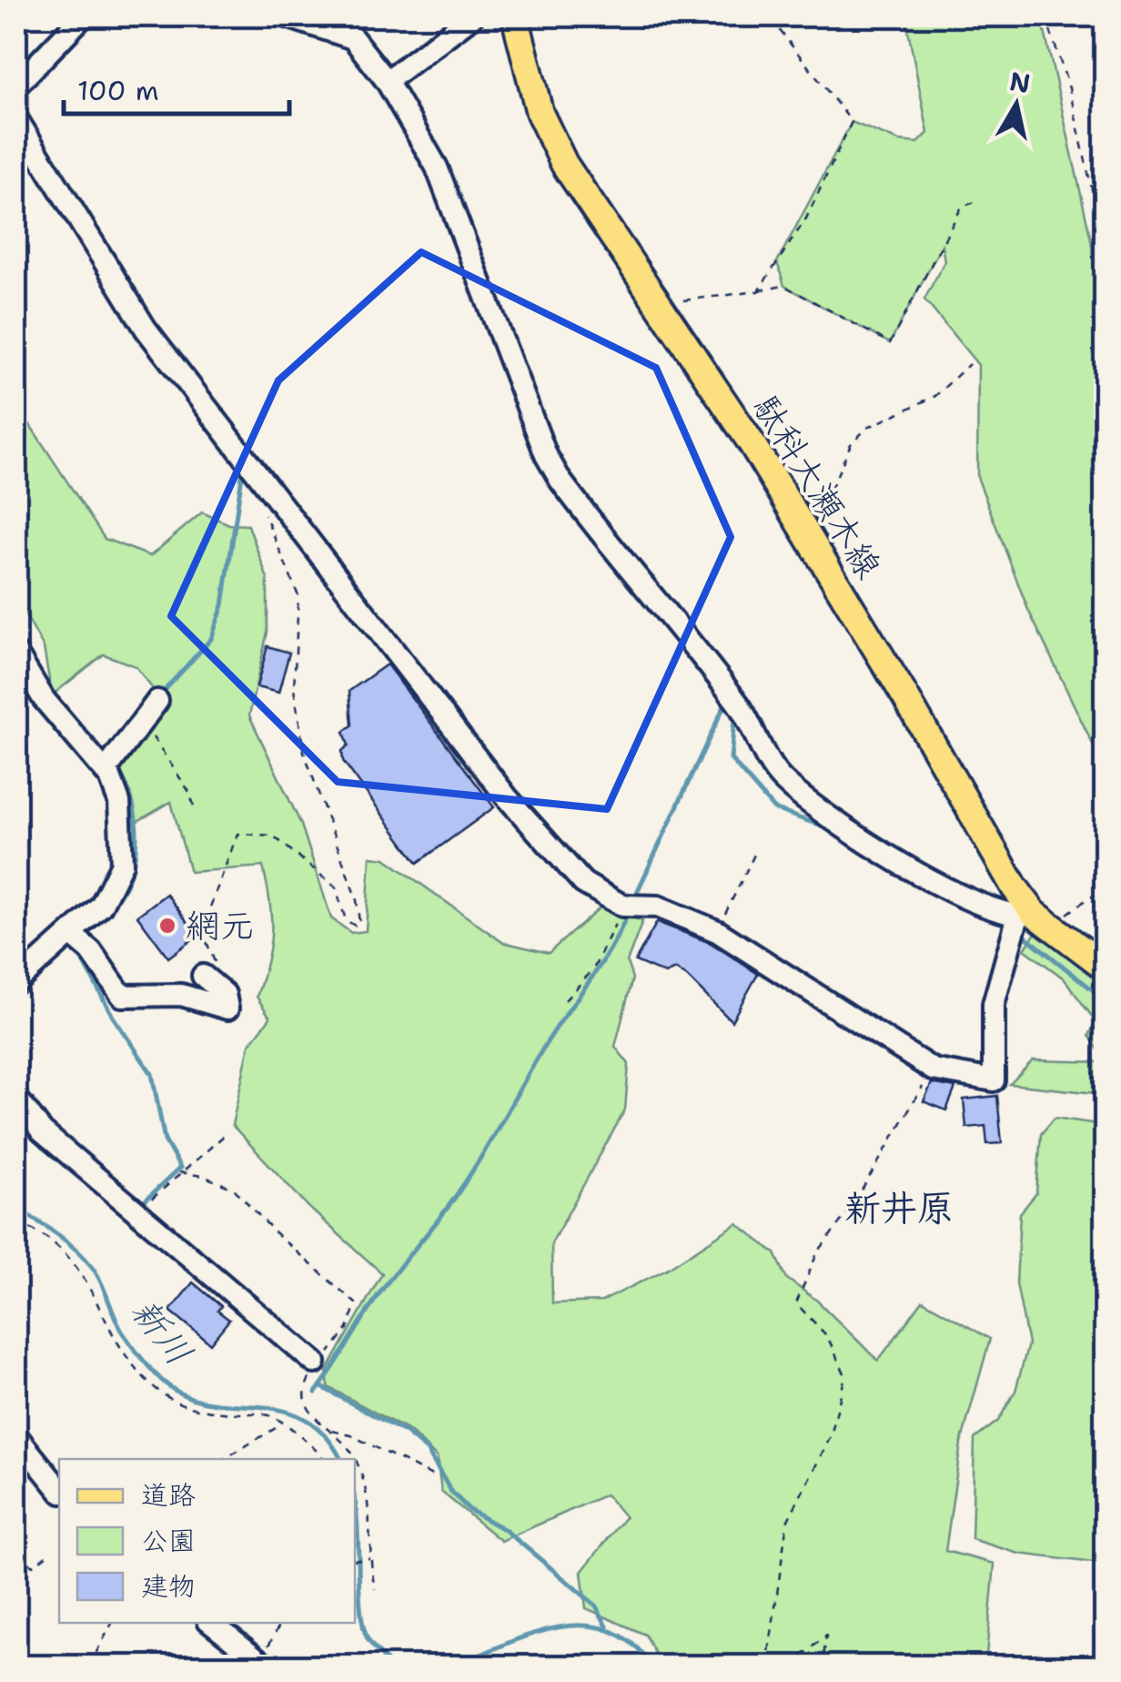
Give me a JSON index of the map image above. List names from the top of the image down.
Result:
{
  "streets": {
    "main road": ["駄科大瀬木線"]
  },
  "districts": ["新井原"],
  "water": ["新川"],
  "places": ["網元"],
  "legend": ["道路", "公園", "建物"],
  "scale_bar": "100 m",
  "north": "top"
}
